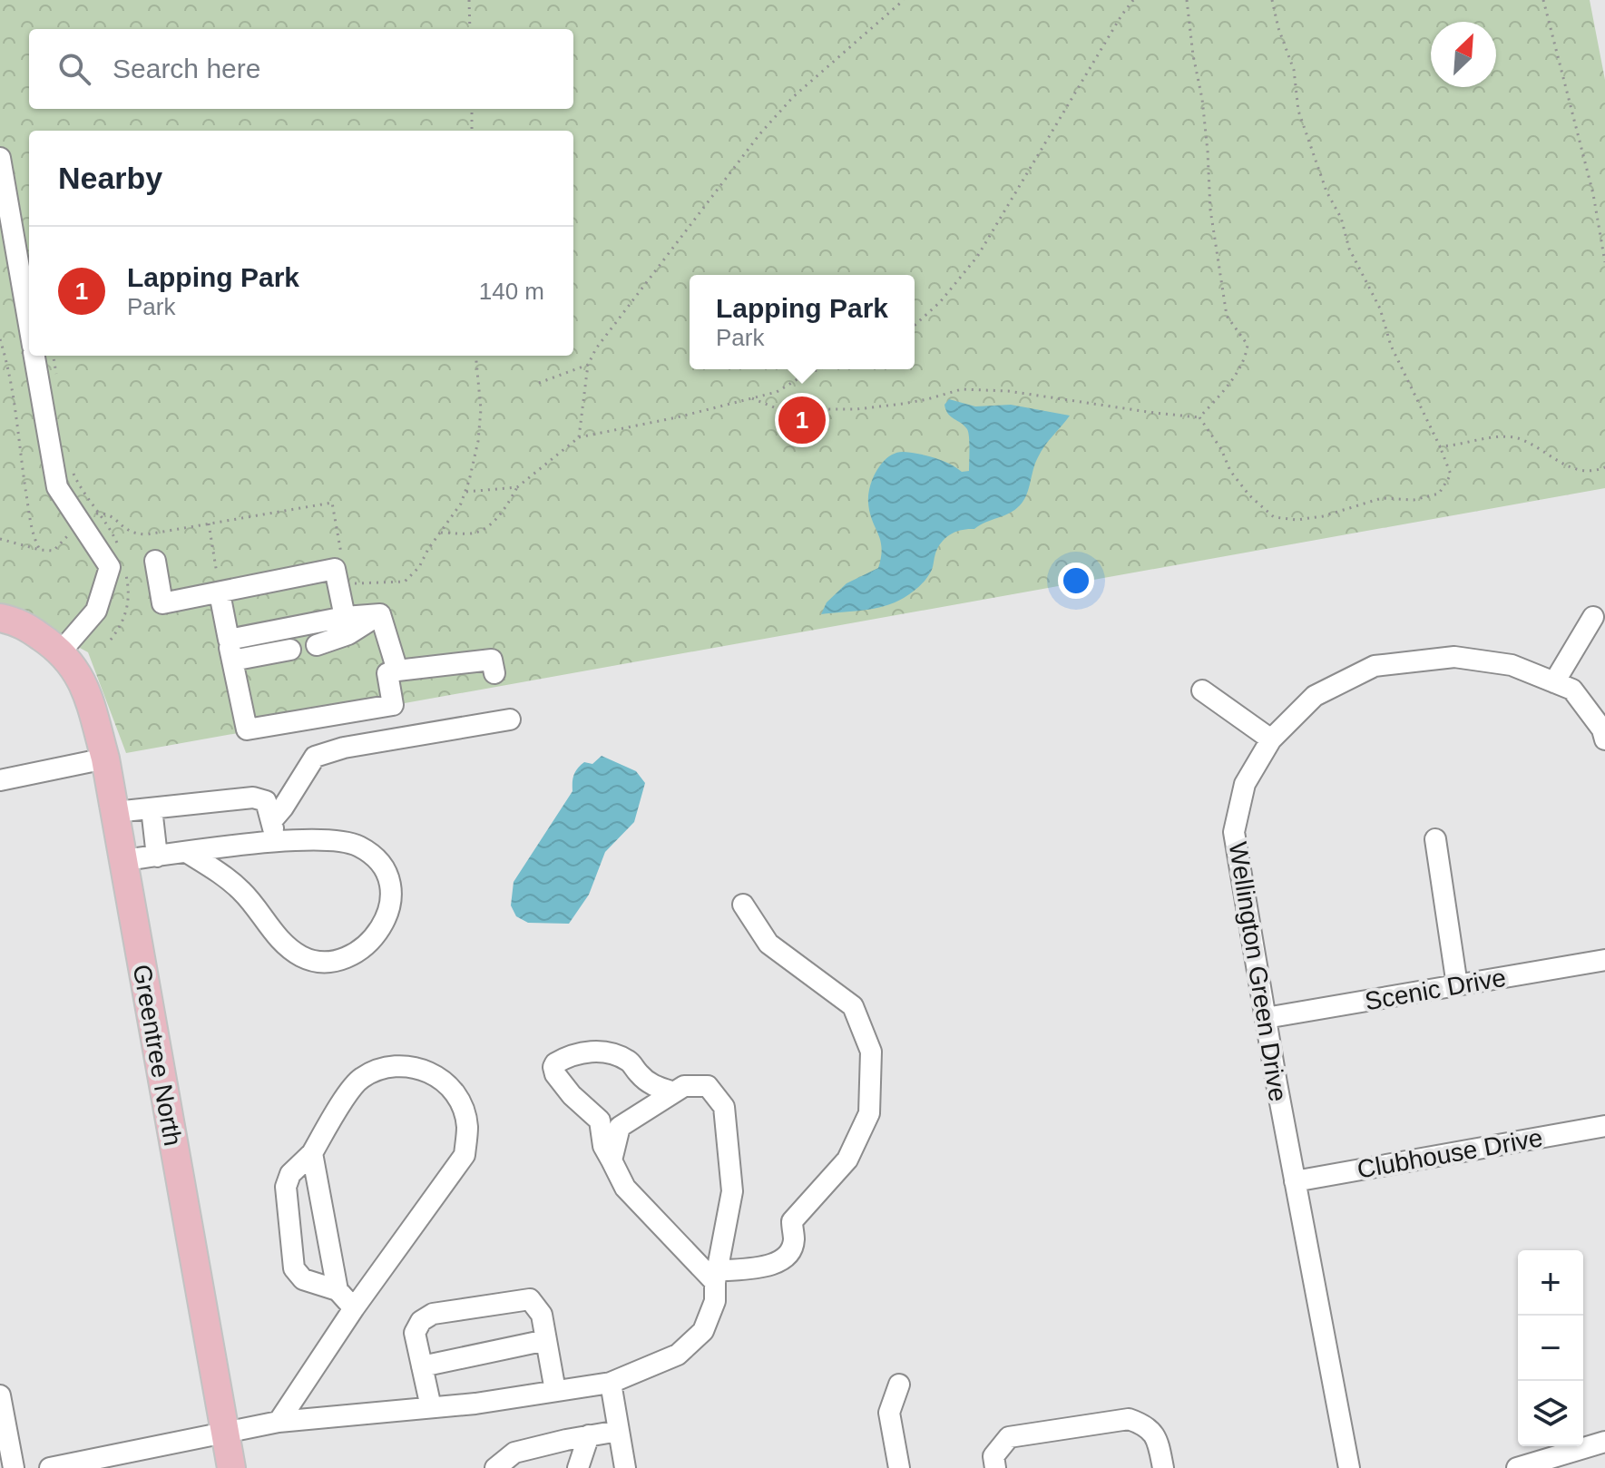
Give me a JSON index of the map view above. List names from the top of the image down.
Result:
{
  "streets": {
    "main road": ["Greentree North"],
    "street": ["Wellington Green Drive", "Scenic Drive", "Clubhouse Drive"]
  },
  "crossings": [
    ["Wellington Green Drive", "Scenic Drive"],
    ["Wellington Green Drive", "Clubhouse Drive"]
  ],
  "north": "top right",
  "page": {
    "search": "Search here",
    "heading": "Nearby",
    "list": [
      {
        "mark": "1",
        "name": "Lapping Park",
        "note": "Park",
        "value": "140 m"
      }
    ],
    "popup": ["Lapping Park", "Park"],
    "pins": "1",
    "map_buttons": ["+", "−"]
  }
}
